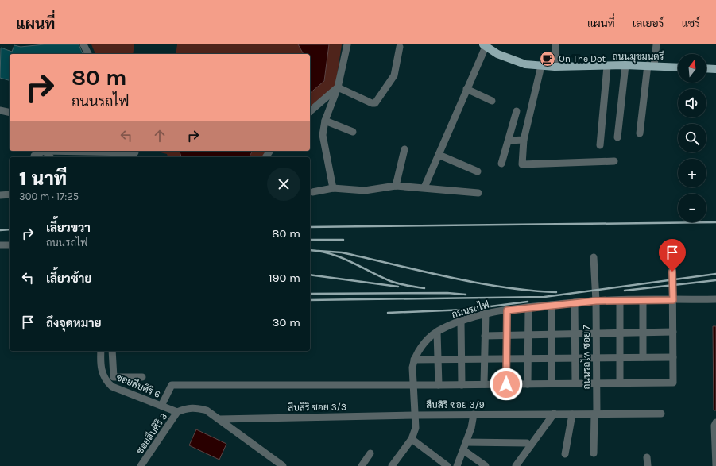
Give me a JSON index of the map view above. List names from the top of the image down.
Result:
{
  "streets": {
    "main road": ["ถนนมุขมนตรี"],
    "street": [
      "ถนนรถไฟ",
      "ถนนรถไฟ ซอย 7",
      "ซอยสืบศิริ 6",
      "สืบสิริ ซอย 3/9",
      "สืบสิริ ซอย 3/3",
      "ซอยสืบศิริ 3"
    ]
  },
  "crossings": [
    ["ถนนรถไฟ", "ถนนรถไฟ ซอย 7"],
    ["ถนนรถไฟ", "สืบสิริ ซอย 3/9"],
    ["ถนนรถไฟ", "สืบสิริ ซอย 3/3"],
    ["ถนนรถไฟ ซอย 7", "สืบสิริ ซอย 3/9"],
    ["ซอยสืบศิริ 6", "ซอยสืบศิริ 3"],
    ["สืบสิริ ซอย 3/9", "สืบสิริ ซอย 3/3"],
    ["สืบสิริ ซอย 3/3", "ซอยสืบศิริ 3"]
  ],
  "places": {
    "cafe": ["On The Dot"]
  },
  "north": "top",
  "page": {
    "header": "แผนที่",
    "nav": ["แผนที่", "เลเยอร์", "แชร์"],
    "map_buttons": ["+", "−"],
    "turn": ["80 m", "ถนนรถไฟ"],
    "heading": ["1 นาที", "300 m · 17:25"],
    "list": [
      {
        "name": "เลี้ยวขวา",
        "note": "ถนนรถไฟ",
        "value": "80 m"
      },
      {
        "name": "เลี้ยวซ้าย",
        "value": "190 m"
      },
      {
        "name": "ถึงจุดหมาย",
        "value": "30 m"
      }
    ]
  }
}
